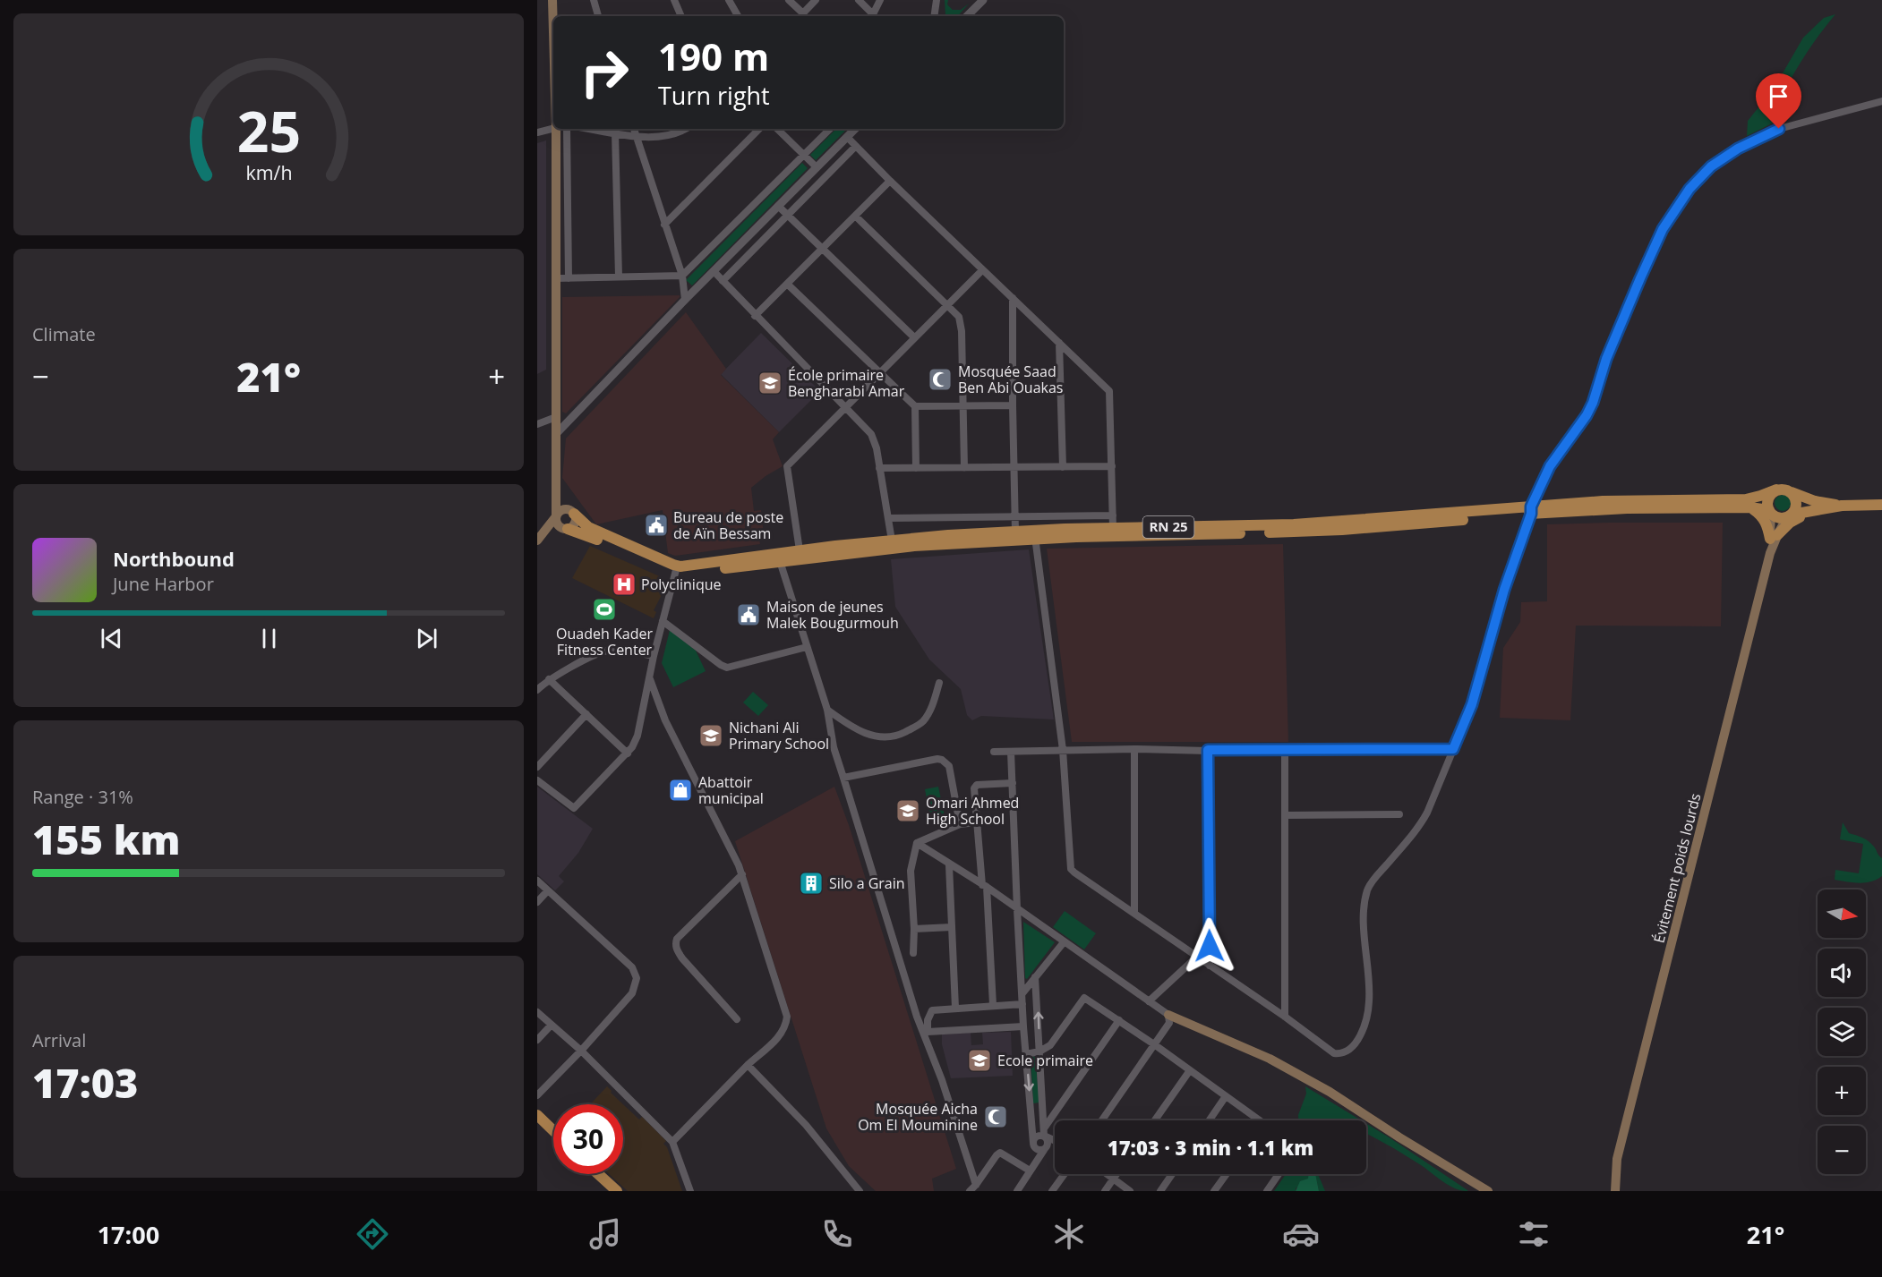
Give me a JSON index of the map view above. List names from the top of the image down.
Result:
{
  "streets": {
    "main road": ["RN 25", "Évitement poids lourds"]
  },
  "crossings": [
    ["RN 25", "Évitement poids lourds"]
  ],
  "places": {
    "mosque": ["Mosquée Saad Ben Abi Ouakas", "Mosquée Aicha Om El Mouminine"],
    "school or university": [
      "École primaire Bengharabi Amar",
      "Nichani Ali Primary School",
      "Omari Ahmed High School",
      "Ecole primaire"
    ],
    "public building": ["Bureau de poste de Aïn Bessam", "Maison de jeunes Malek Bougurmouh"],
    "hospital": ["Polyclinique"],
    "sports": ["Ouadeh Kader Fitness Center"],
    "shop": ["Abattoir municipal"],
    "building": ["Silo a Grain"]
  },
  "north": "right",
  "page": {
    "turn": ["190 m", "Turn right"],
    "tile": [
      "Climate",
      ["Range · 31%", "155 km"],
      ["Arrival", "17:03"]
    ],
    "heat": ["−", "21°", "+"],
    "song": ["Northbound", "June Harbor"],
    "map_buttons": ["+", "−"],
    "limit": "30",
    "trip": "17:03 · 3 min · 1.1 km",
    "tabs": ["17:00", "21°"],
    "gauge": ["25", "km/h"]
  }
}
